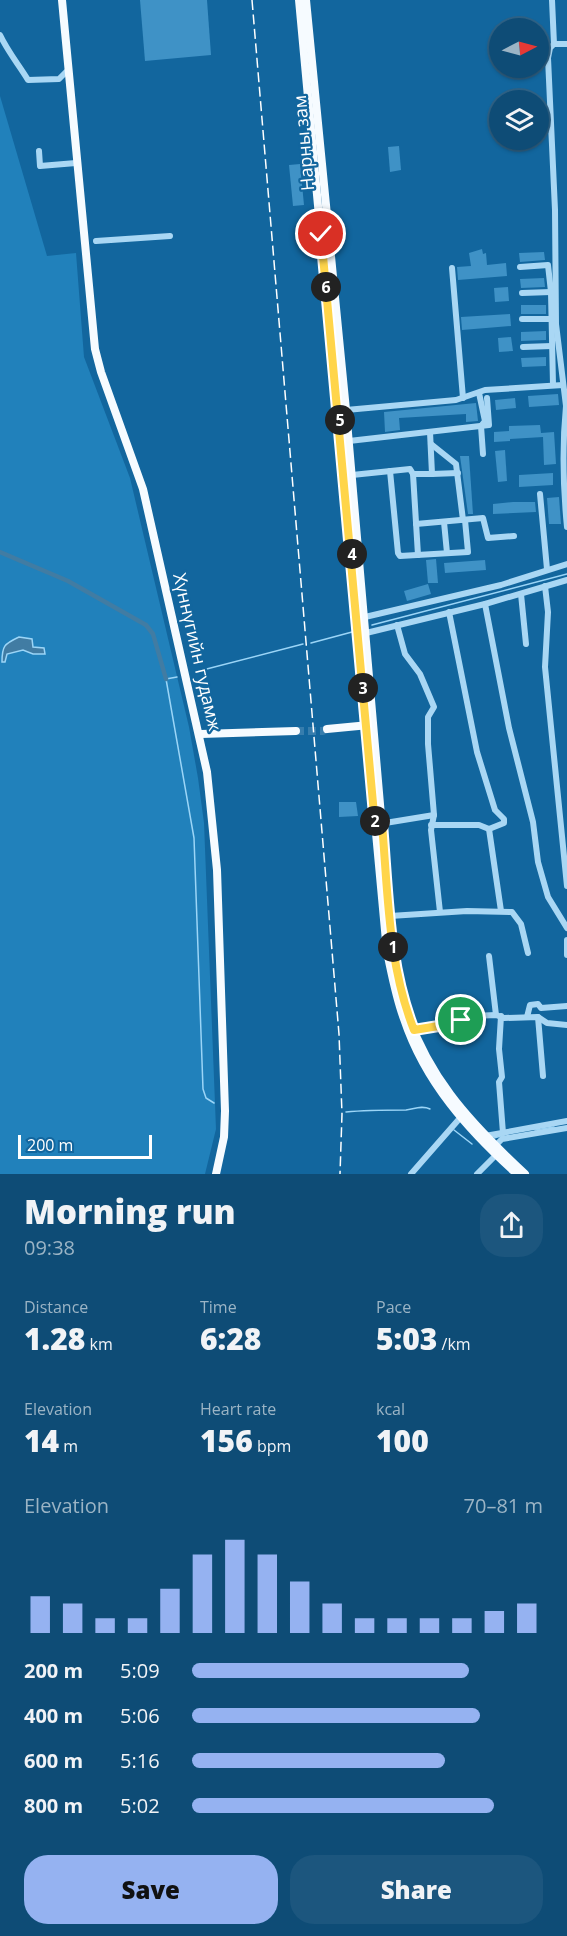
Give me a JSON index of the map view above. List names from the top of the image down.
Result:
{
  "streets": {
    "main road": ["Нарны зам", "Хүннүгийн гудамж"]
  },
  "scale_bar": "200 m",
  "north": "right",
  "page": {
    "pins": [
      "6",
      "5",
      "4",
      "3",
      "2",
      "1"
    ],
    "scale": "200 m",
    "heading": ["Morning run", "09:38"],
    "stats": [
      ["Distance", "1.28 km"],
      ["Time", "6:28"],
      ["Pace", "5:03 /km"],
      ["Elevation", "14 m"],
      ["Heart rate", "156 bpm"],
      ["kcal", "100"]
    ],
    "chart": ["Elevation", "70–81 m"],
    "list": [
      {
        "name": "200 m",
        "note": "5:09"
      },
      {
        "name": "400 m",
        "note": "5:06"
      },
      {
        "name": "600 m",
        "note": "5:16"
      },
      {
        "name": "800 m",
        "note": "5:02"
      }
    ],
    "buttons": ["Save", "Share"]
  }
}
